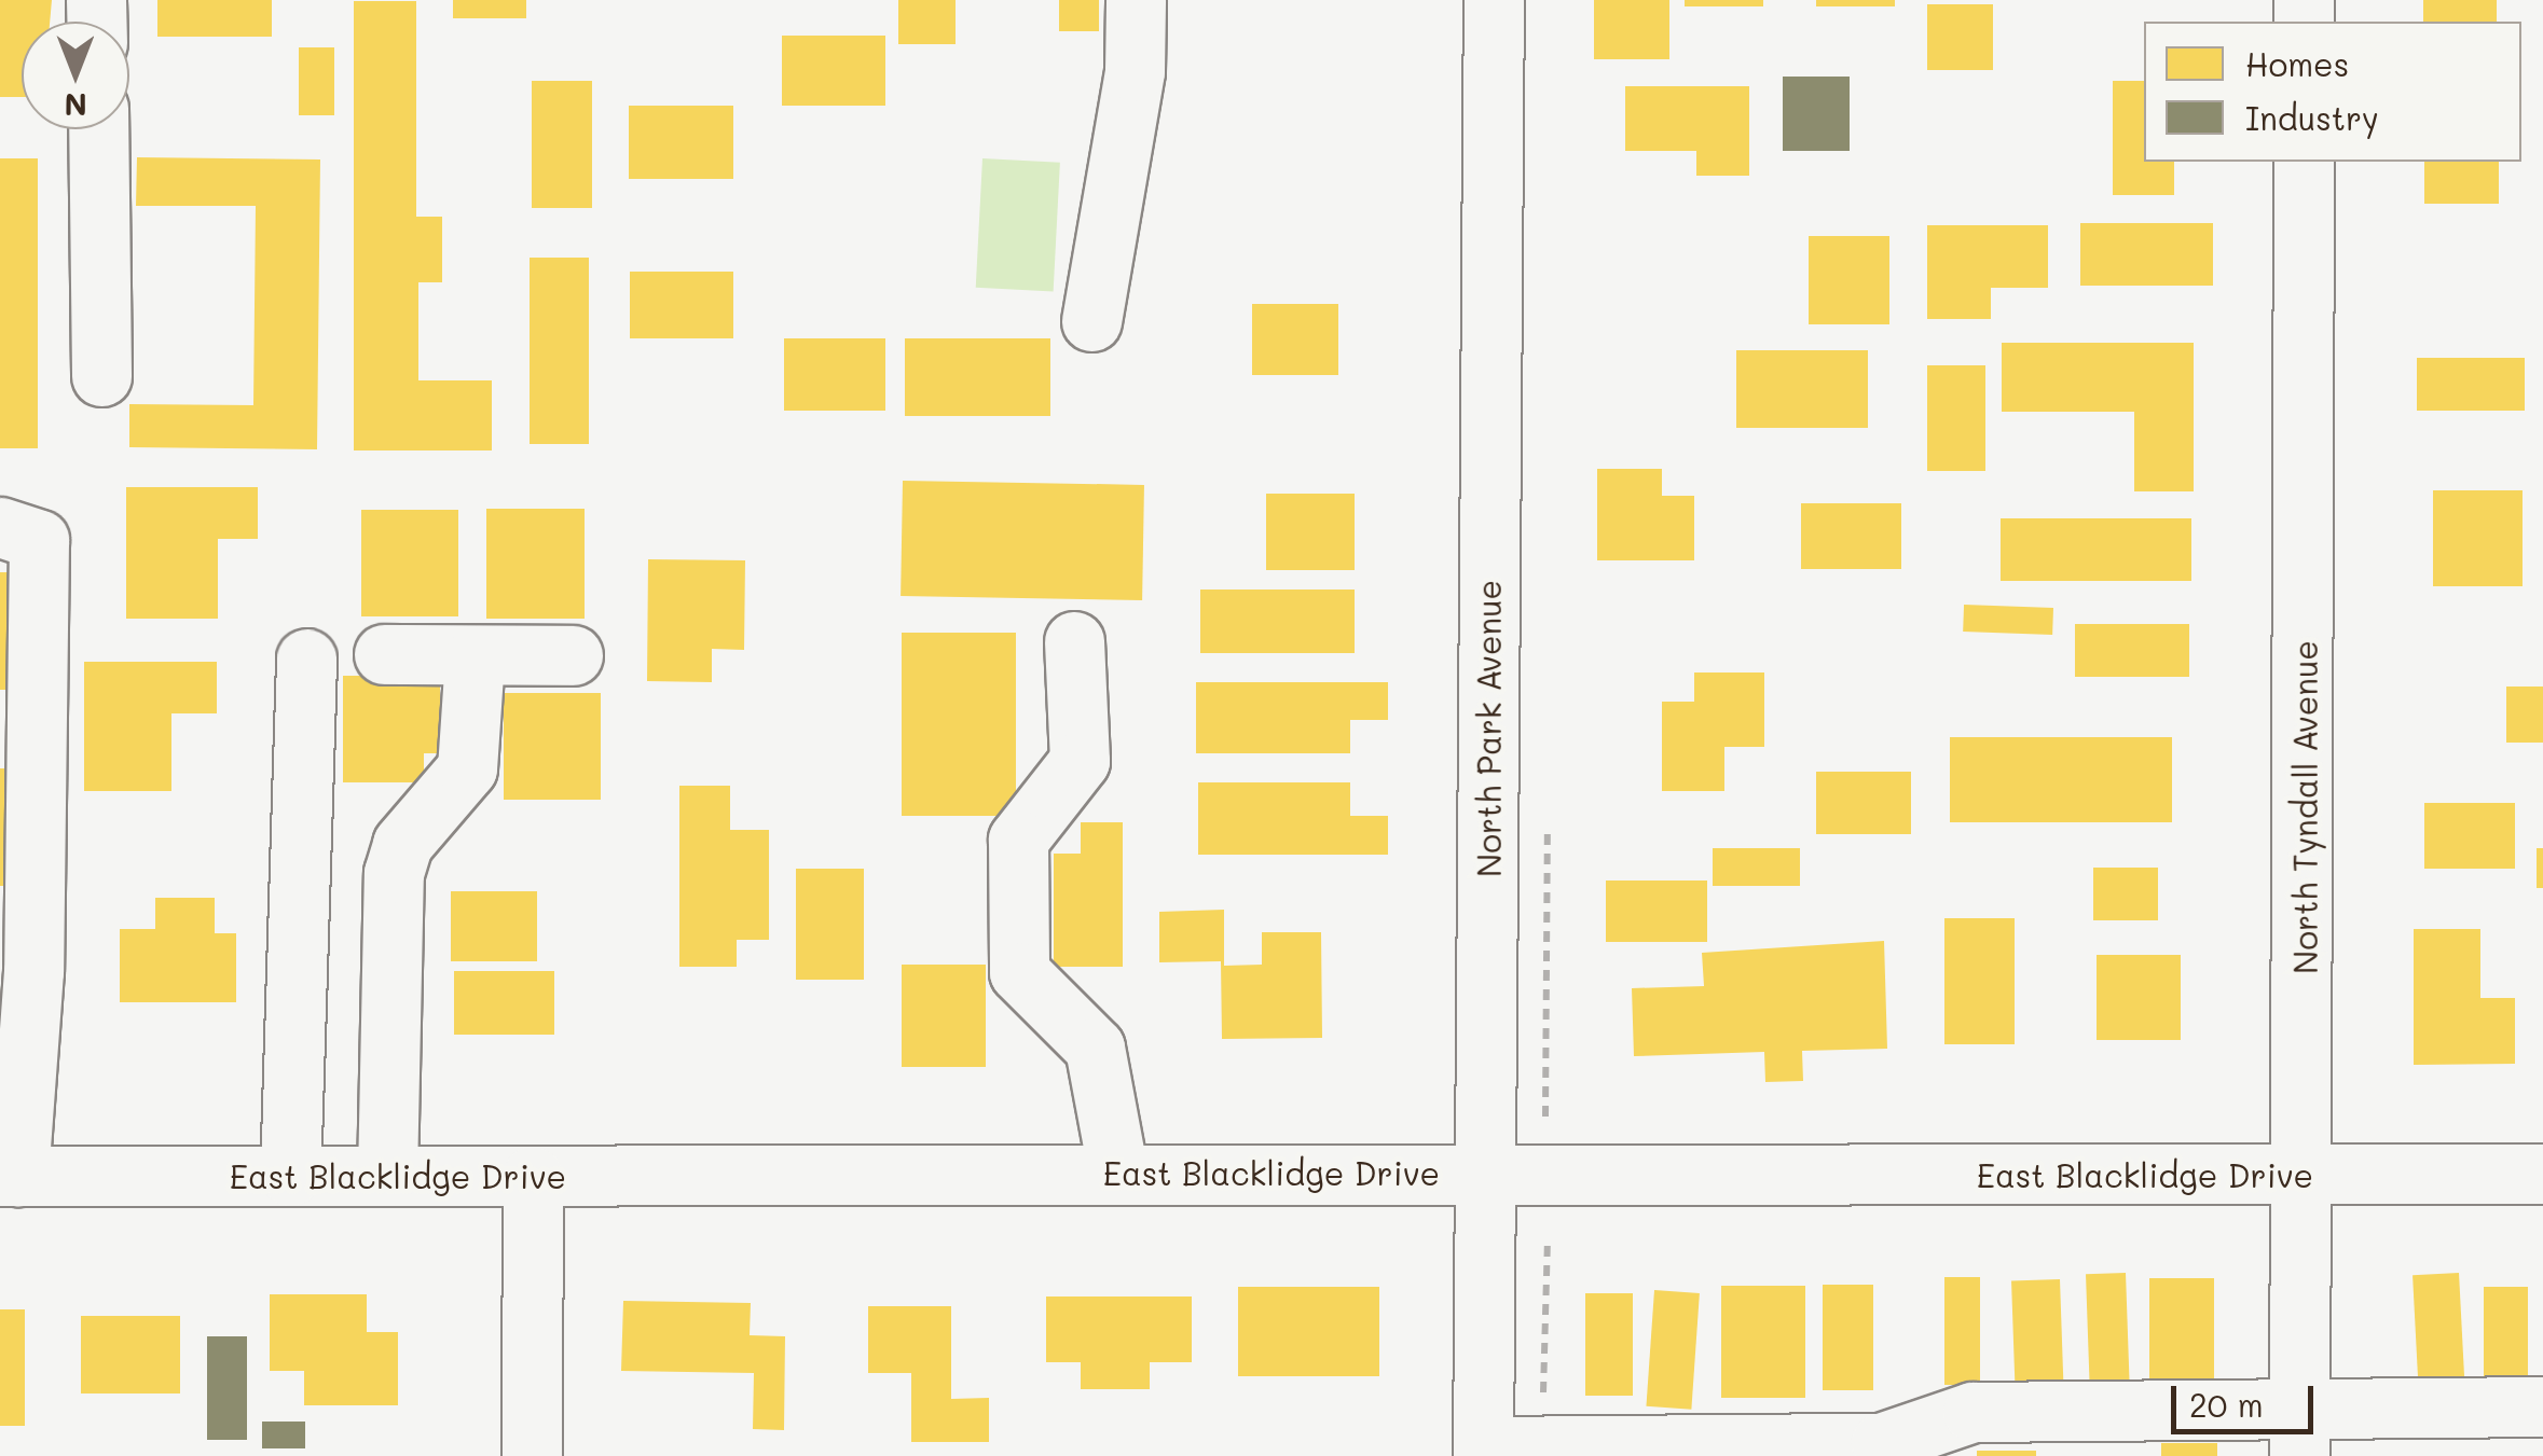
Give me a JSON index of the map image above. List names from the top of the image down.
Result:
{
  "streets": {
    "street": ["North Park Avenue", "North Tyndall Avenue", "East Blacklidge Drive"]
  },
  "crossings": [
    ["North Park Avenue", "East Blacklidge Drive"],
    ["North Tyndall Avenue", "East Blacklidge Drive"]
  ],
  "legend": ["Homes", "Industry"],
  "scale_bar": "20 m",
  "north": "bottom"
}
